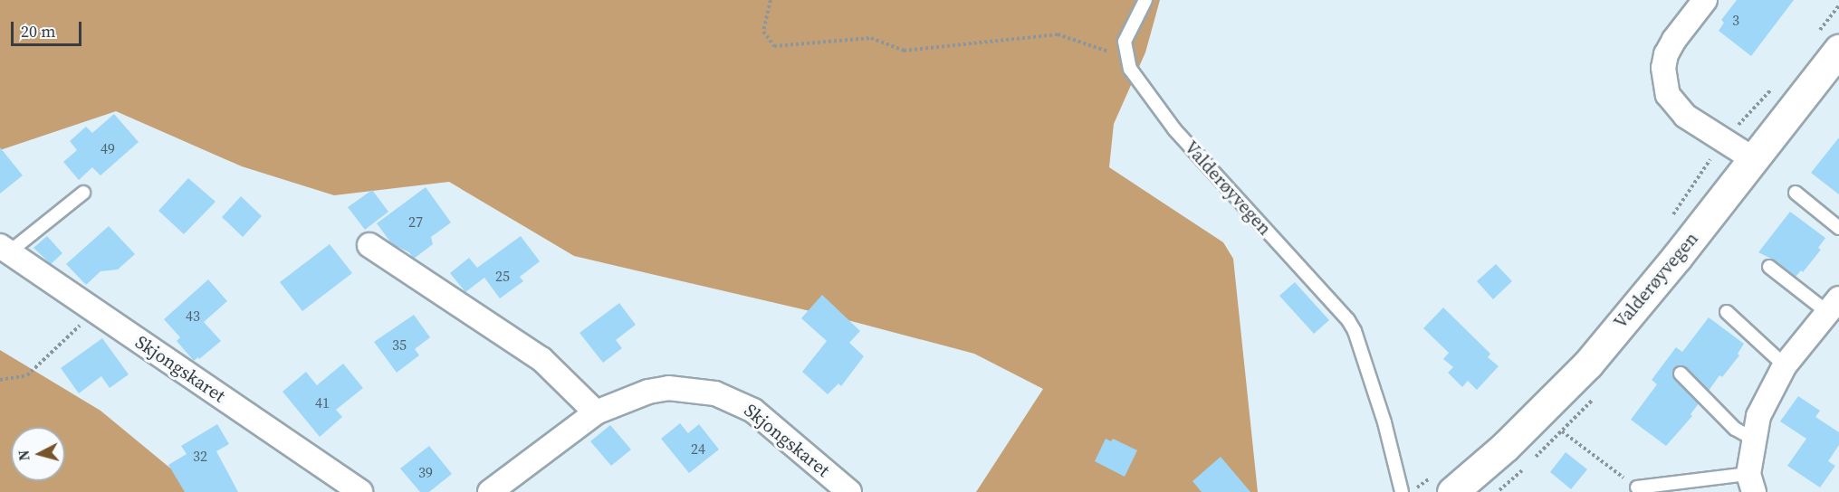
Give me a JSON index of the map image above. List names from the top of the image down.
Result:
{
  "streets": {
    "main road": ["Valderøyvegen"],
    "street": ["Skjongskaret"]
  },
  "house_numbers": [
    "3",
    "49",
    "27",
    "25",
    "43",
    "35",
    "41",
    "24",
    "32",
    "39"
  ],
  "scale_bar": "20 m",
  "north": "left"
}
